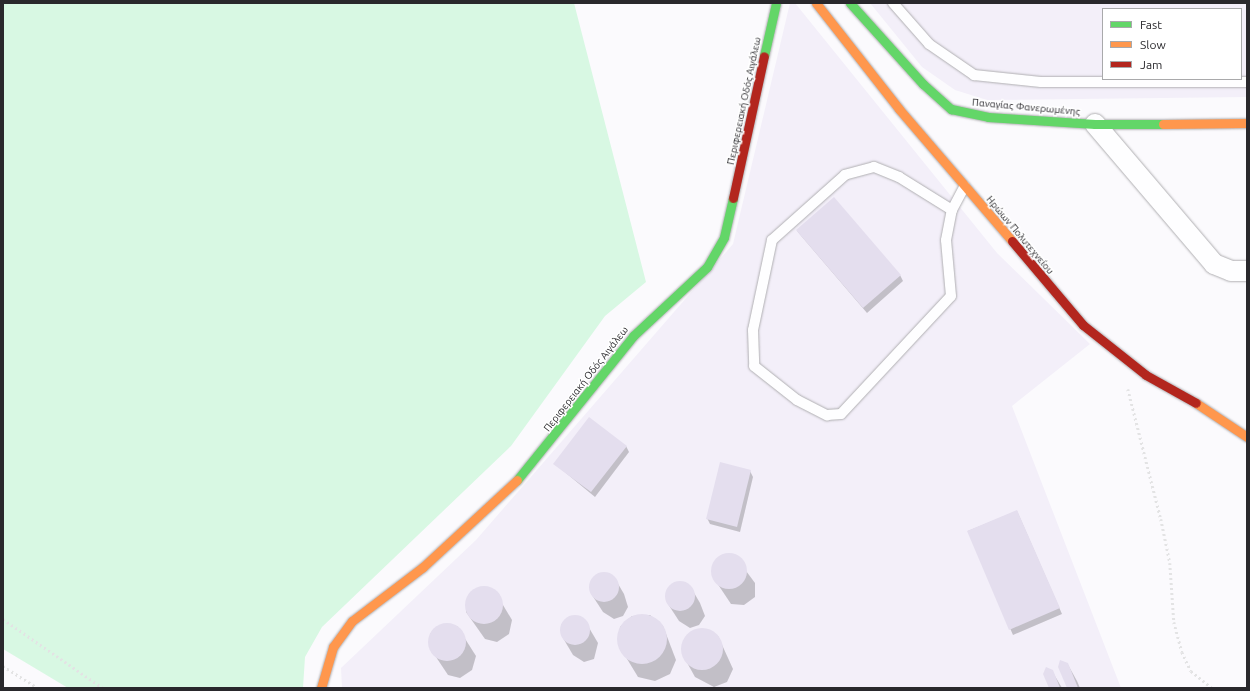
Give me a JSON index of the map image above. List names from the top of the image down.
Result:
{
  "streets": {
    "main road": ["Περιφερειακή Οδός Αιγάλεω", "Παναγίας Φανερωμένης", "Ηρώων Πολυτεχνείου"]
  },
  "legend": ["Fast", "Slow", "Jam"]
}
